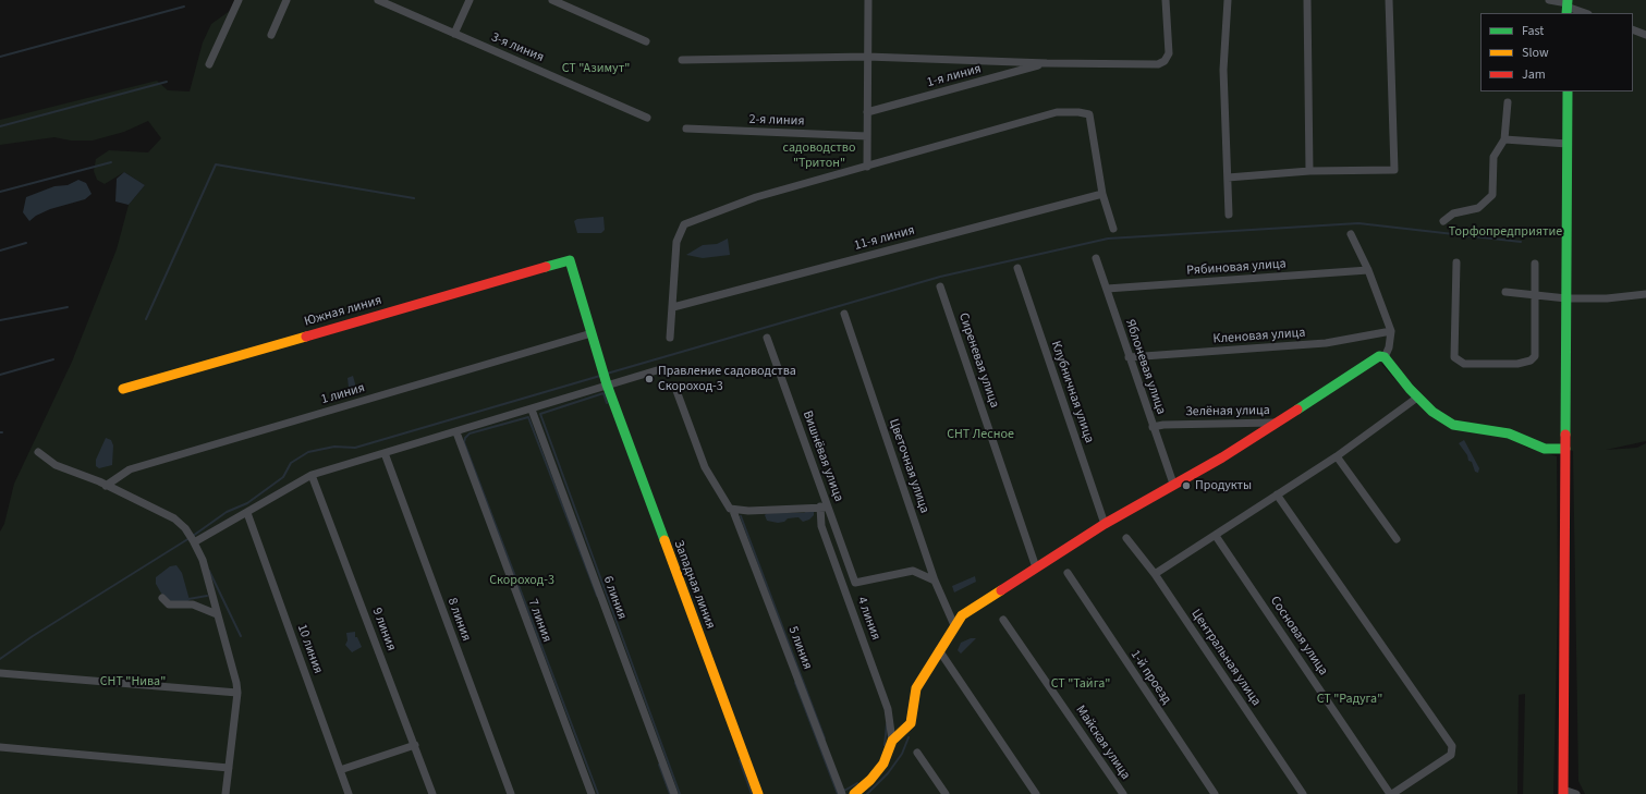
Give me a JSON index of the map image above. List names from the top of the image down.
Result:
{
  "streets": {
    "street": [
      "3-я линия",
      "1-я линия",
      "2-я линия",
      "11-я линия",
      "Рябиновая улица",
      "Южная линия",
      "Кленовая улица",
      "Сиреневая улица",
      "Яблоневая улица",
      "Клубничная улица",
      "1 линия",
      "Зелёная улица",
      "Вишнёвая улица",
      "Цветочная улица",
      "Западная линия",
      "6 линия",
      "4 линия",
      "8 линия",
      "7 линия",
      "9 линия",
      "Сосновая улица",
      "5 линия",
      "10 линия",
      "Центральная улица",
      "1-й проезд",
      "Майская улица"
    ]
  },
  "crossings": [
    ["Рябиновая улица", "Яблоневая улица"],
    ["Южная линия", "Западная линия"],
    ["Кленовая улица", "Яблоневая улица"],
    ["Яблоневая улица", "Зелёная улица"],
    ["1 линия", "Западная линия"],
    ["Вишнёвая улица", "Цветочная улица"]
  ],
  "parks": [
    "СТ \"Азимут\"",
    "садоводство \"Тритон\"",
    "Торфопредприятие",
    "СНТ Лесное",
    "Скороход-3",
    "СНТ \"Нива\"",
    "СТ \"Тайга\"",
    "СТ \"Радуга\""
  ],
  "places": ["Правление садоводства Скороход-3", "Продукты"],
  "legend": ["Fast", "Slow", "Jam"]
}
